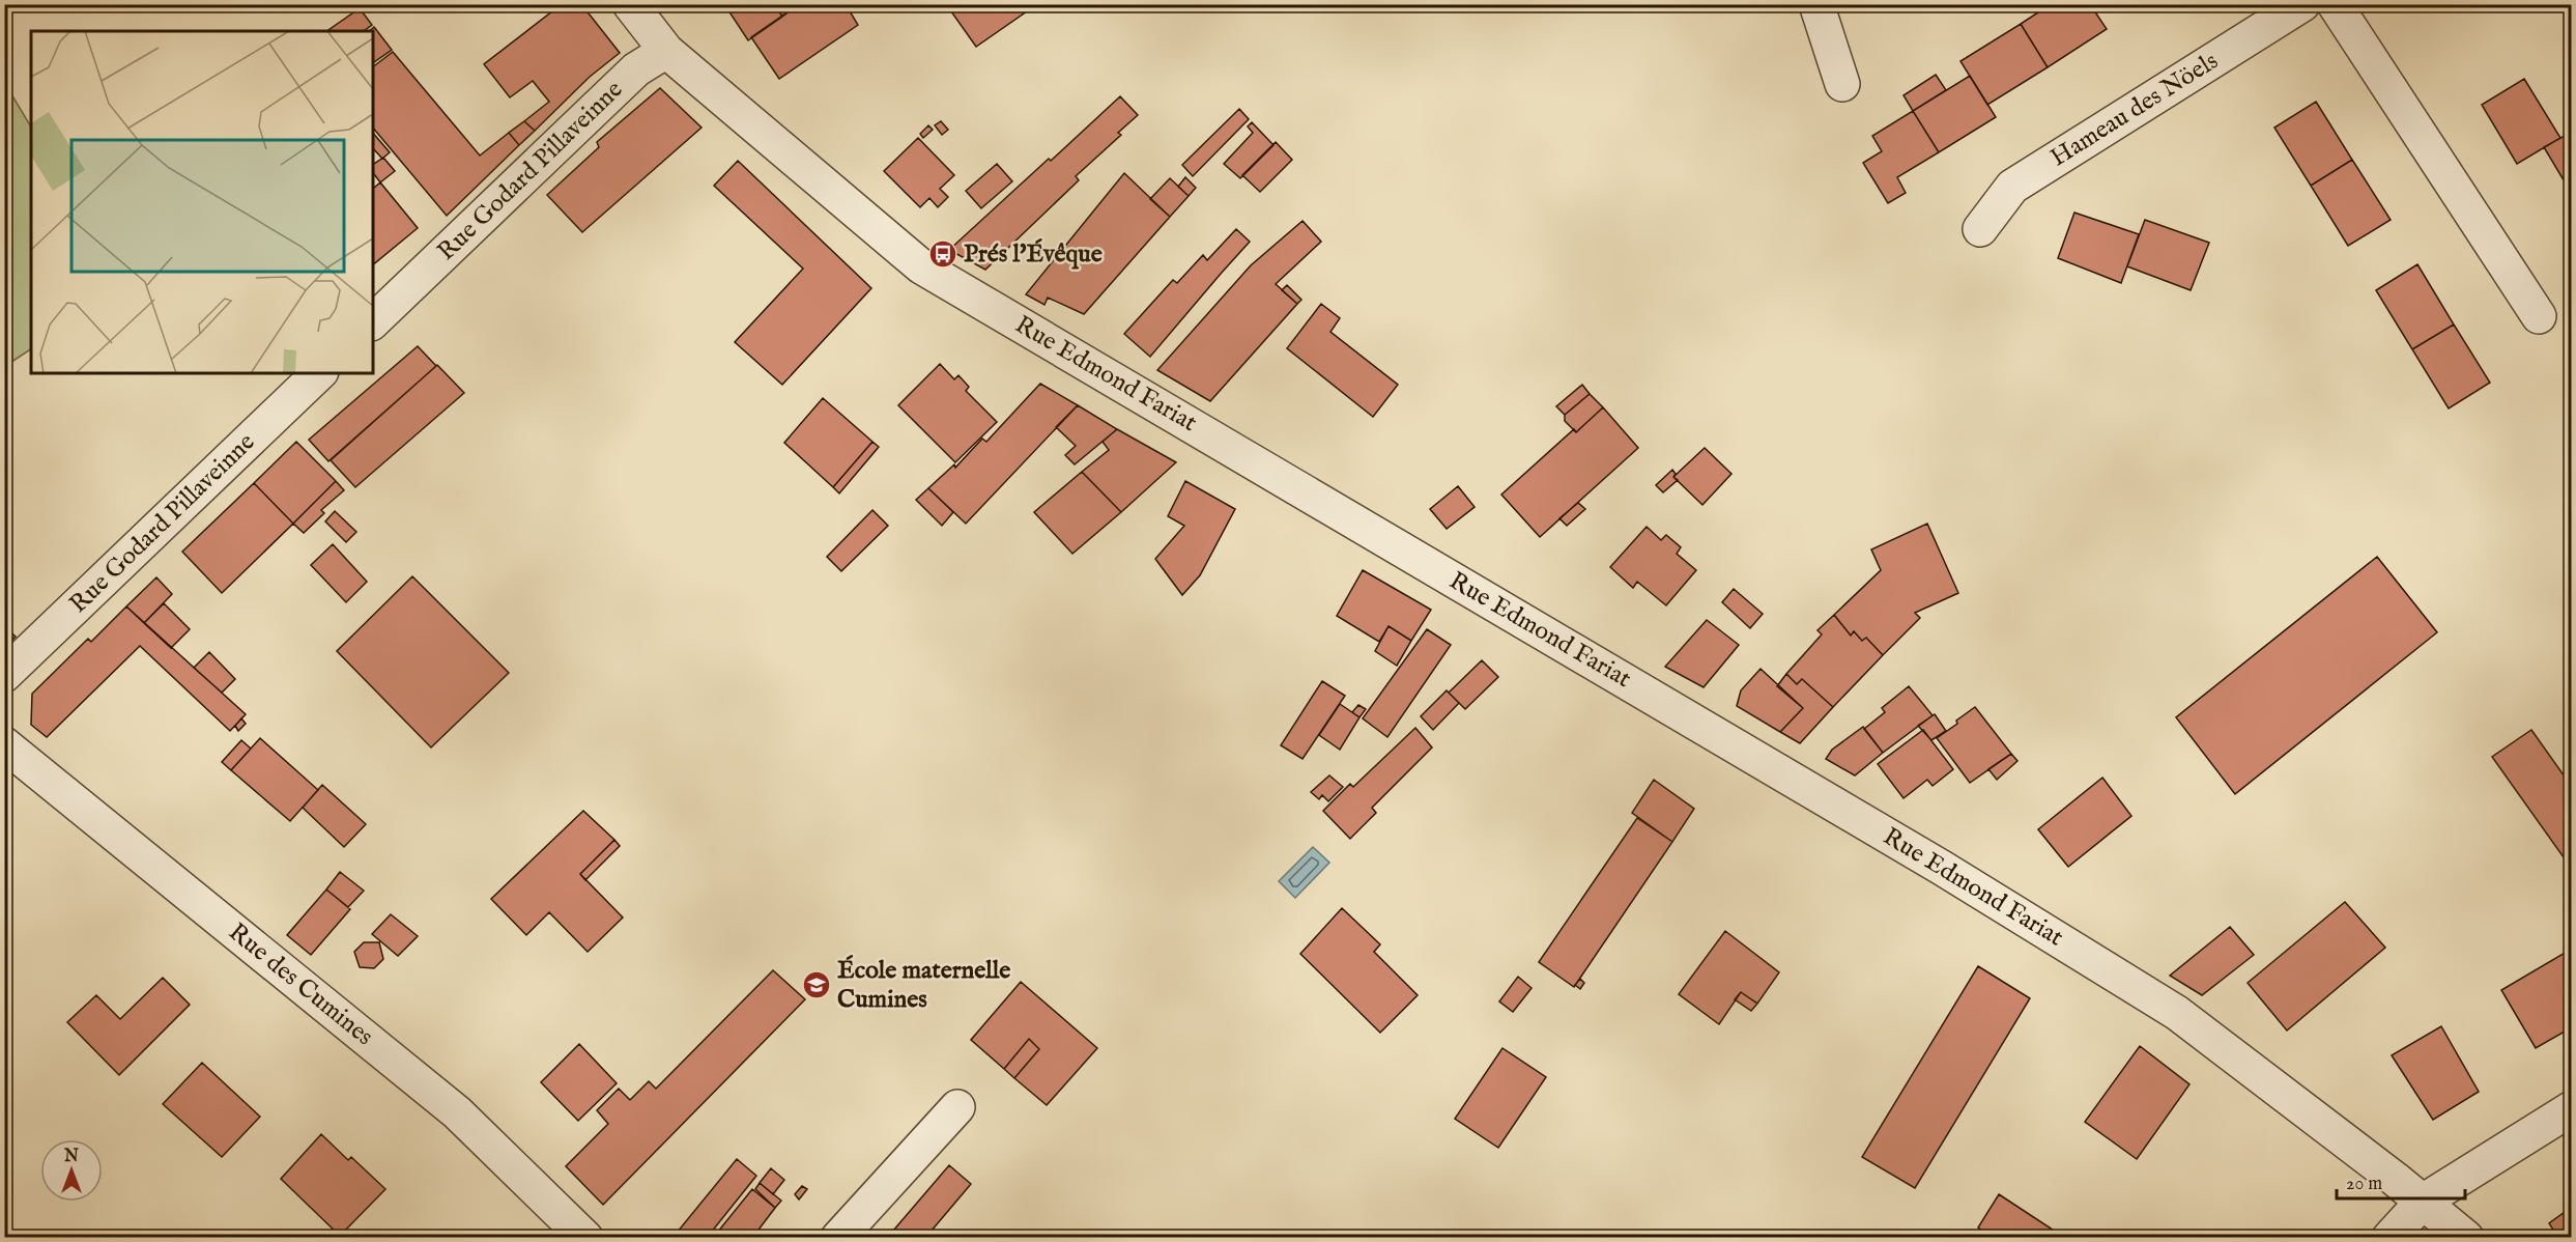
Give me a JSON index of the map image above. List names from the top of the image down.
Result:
{
  "streets": {
    "street": [
      "Hameau des Nöels",
      "Rue Godard Pillaveinne",
      "Rue Edmond Fariat",
      "Rue des Cumines"
    ]
  },
  "crossings": [
    ["Rue Godard Pillaveinne", "Rue Edmond Fariat"]
  ],
  "places": {
    "bus stop": ["Prés l'Évêque"],
    "school or university": ["École maternelle Cumines"]
  },
  "scale_bar": "20 m",
  "north": "top"
}
